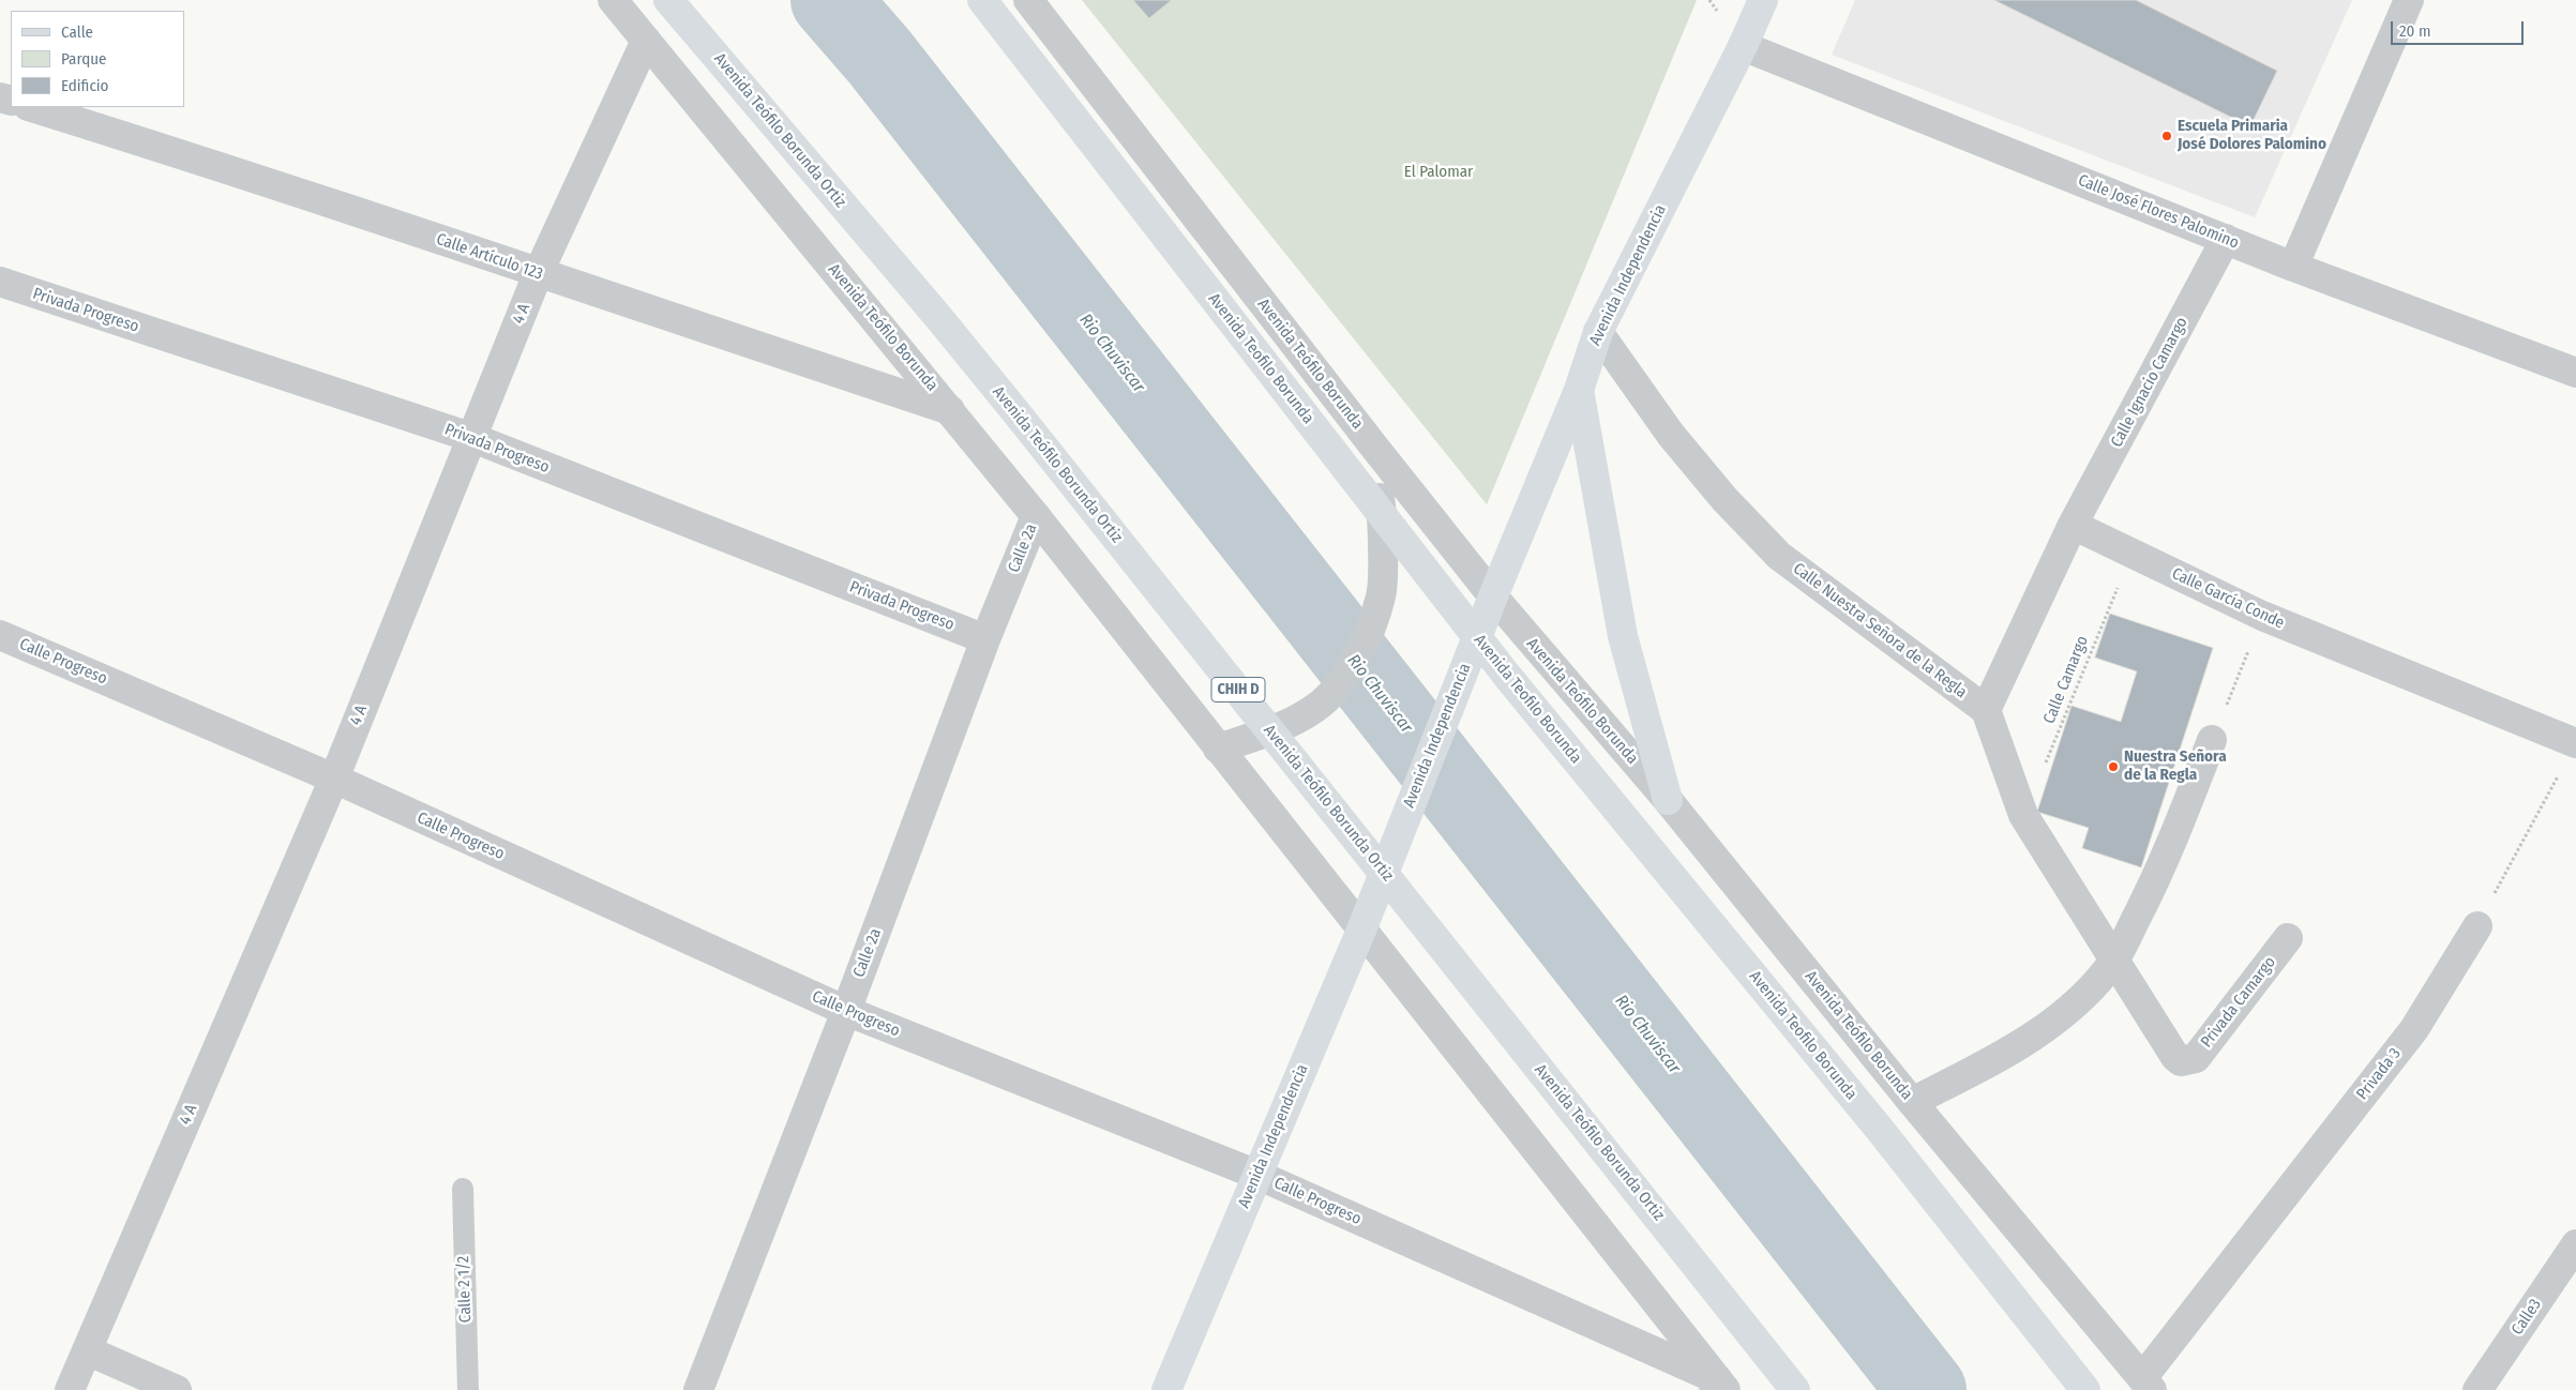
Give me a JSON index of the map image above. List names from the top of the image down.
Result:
{
  "streets": {
    "main road": [
      "Avenida Teófilo Borunda Ortiz",
      "Avenida Independencia",
      "Avenida Teofilo Borunda",
      "CHIH D"
    ],
    "street": [
      "Calle José Flores Palomino",
      "Calle Artículo 123",
      "Privada Progreso",
      "4 A",
      "Avenida Teófilo Borunda",
      "Calle Ignacio Camargo",
      "Calle 2a",
      "Calle García Conde",
      "Calle Nuestra Señora de la Regla",
      "Calle Progreso",
      "Privada Camargo",
      "Privada 3",
      "Calle3"
    ],
    "lane": ["Calle 2 1/2"],
    "path": ["Calle Camargo"]
  },
  "crossings": [
    ["Calle José Flores Palomino", "Avenida Independencia"],
    ["Calle José Flores Palomino", "Calle Ignacio Camargo"],
    ["Calle Artículo 123", "4 A"],
    ["Calle Artículo 123", "Avenida Teófilo Borunda"],
    ["Avenida Independencia", "Avenida Teófilo Borunda"],
    ["Avenida Independencia", "Calle Nuestra Señora de la Regla"],
    ["Avenida Independencia", "Calle Progreso"],
    ["Privada Progreso", "4 A"],
    ["Privada Progreso", "Calle 2a"],
    ["4 A", "Avenida Teófilo Borunda"],
    ["4 A", "Calle Progreso"],
    ["Avenida Teófilo Borunda", "Calle 2a"],
    ["Avenida Teófilo Borunda", "Calle Progreso"],
    ["Avenida Teófilo Borunda", "Privada 3"],
    ["Calle Ignacio Camargo", "Calle García Conde"],
    ["Calle 2a", "Calle Progreso"],
    ["Calle García Conde", "Calle Camargo"]
  ],
  "water": ["Rio Chuviscar"],
  "parks": ["El Palomar"],
  "places": ["Escuela Primaria José Dolores Palomino", "Nuestra Señora de la Regla"],
  "legend": ["Calle", "Parque", "Edificio"],
  "scale_bar": "20 m"
}
